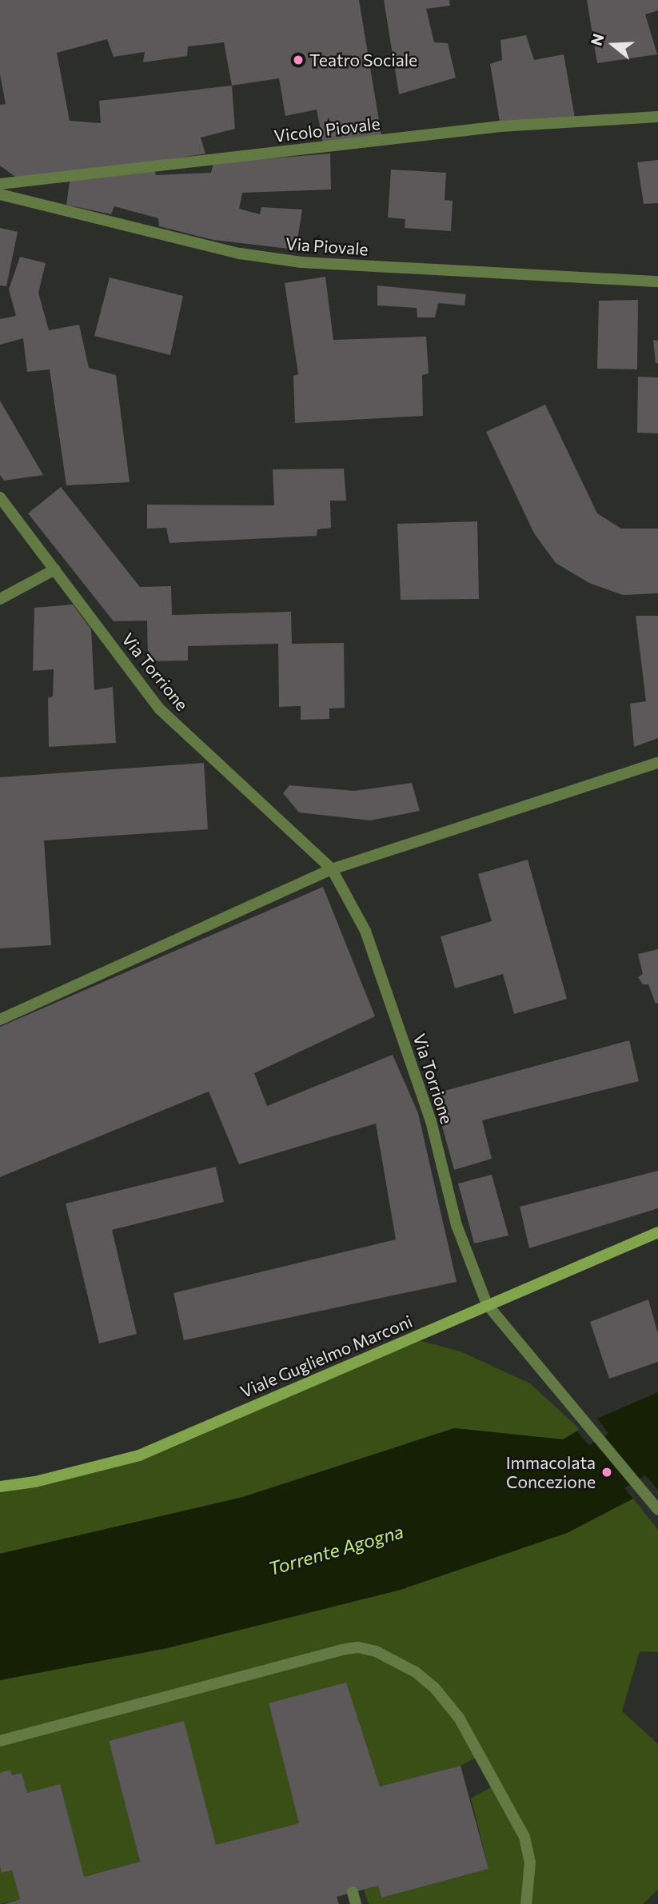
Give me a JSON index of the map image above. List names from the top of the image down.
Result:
{
  "streets": {
    "main road": ["Viale Guglielmo Marconi"],
    "street": ["Vicolo Piovale", "Via Piovale", "Via Torrione"]
  },
  "crossings": [
    ["Via Torrione", "Viale Guglielmo Marconi"]
  ],
  "water": ["Torrente Agogna"],
  "places": ["Teatro Sociale", "Immacolata Concezione"],
  "north": "left"
}
